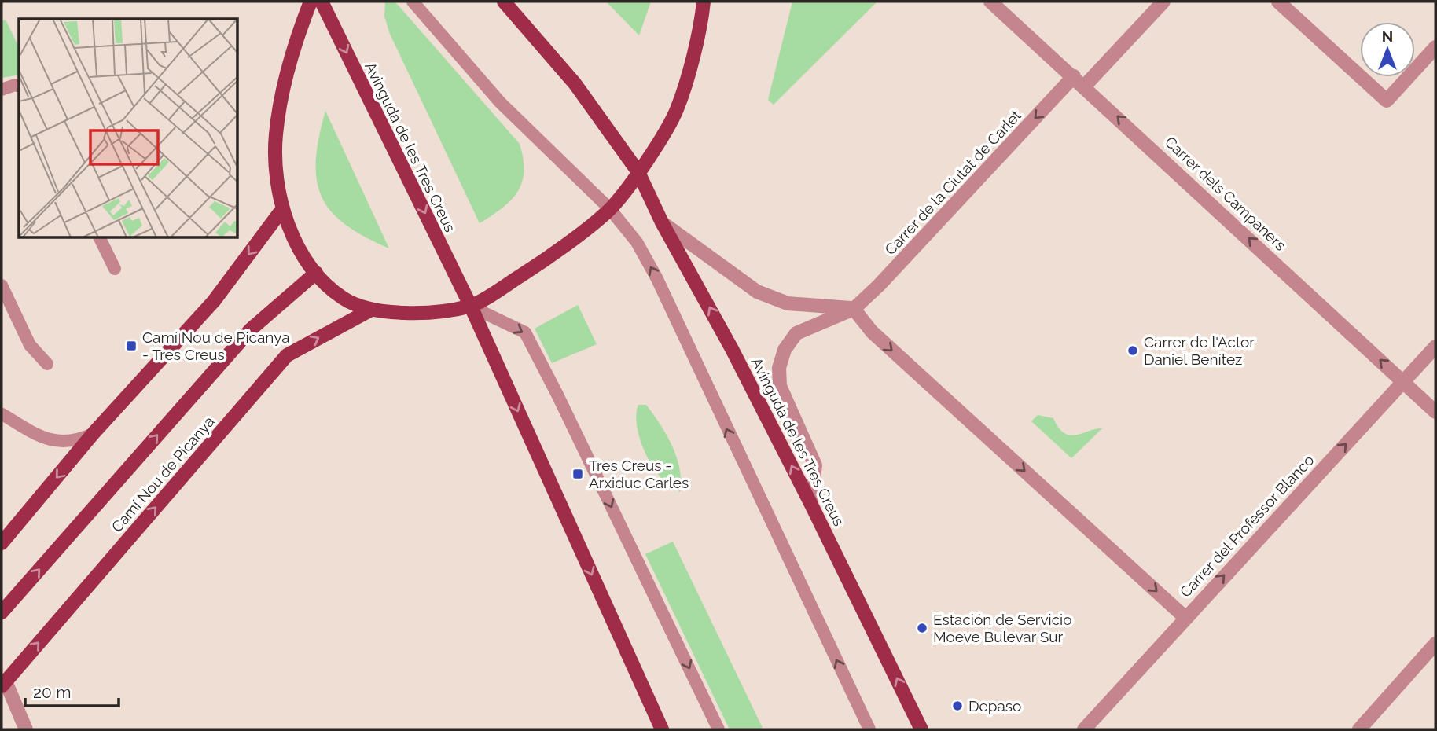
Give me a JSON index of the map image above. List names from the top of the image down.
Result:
{
  "streets": {
    "main road": ["Avinguda de les Tres Creus", "Camí Nou de Picanya"],
    "street": ["Carrer de la Ciutat de Carlet", "Carrer dels Campaners", "Carrer del Professor Blanco"]
  },
  "crossings": [
    ["Carrer de la Ciutat de Carlet", "Carrer dels Campaners"],
    ["Carrer dels Campaners", "Carrer del Professor Blanco"]
  ],
  "one_way": ["Carrer de la Ciutat de Carlet", "Carrer dels Campaners", "Carrer del Professor Blanco"],
  "places": {
    "transit": ["Camí Nou de Picanya - Tres Creus", "Tres Creus - Arxiduc Carles"],
    "other": ["Carrer de l'Actor Daniel Benítez", "Estación de Servicio Moeve Bulevar Sur", "Depaso"]
  },
  "scale_bar": "20 m",
  "north": "top"
}
